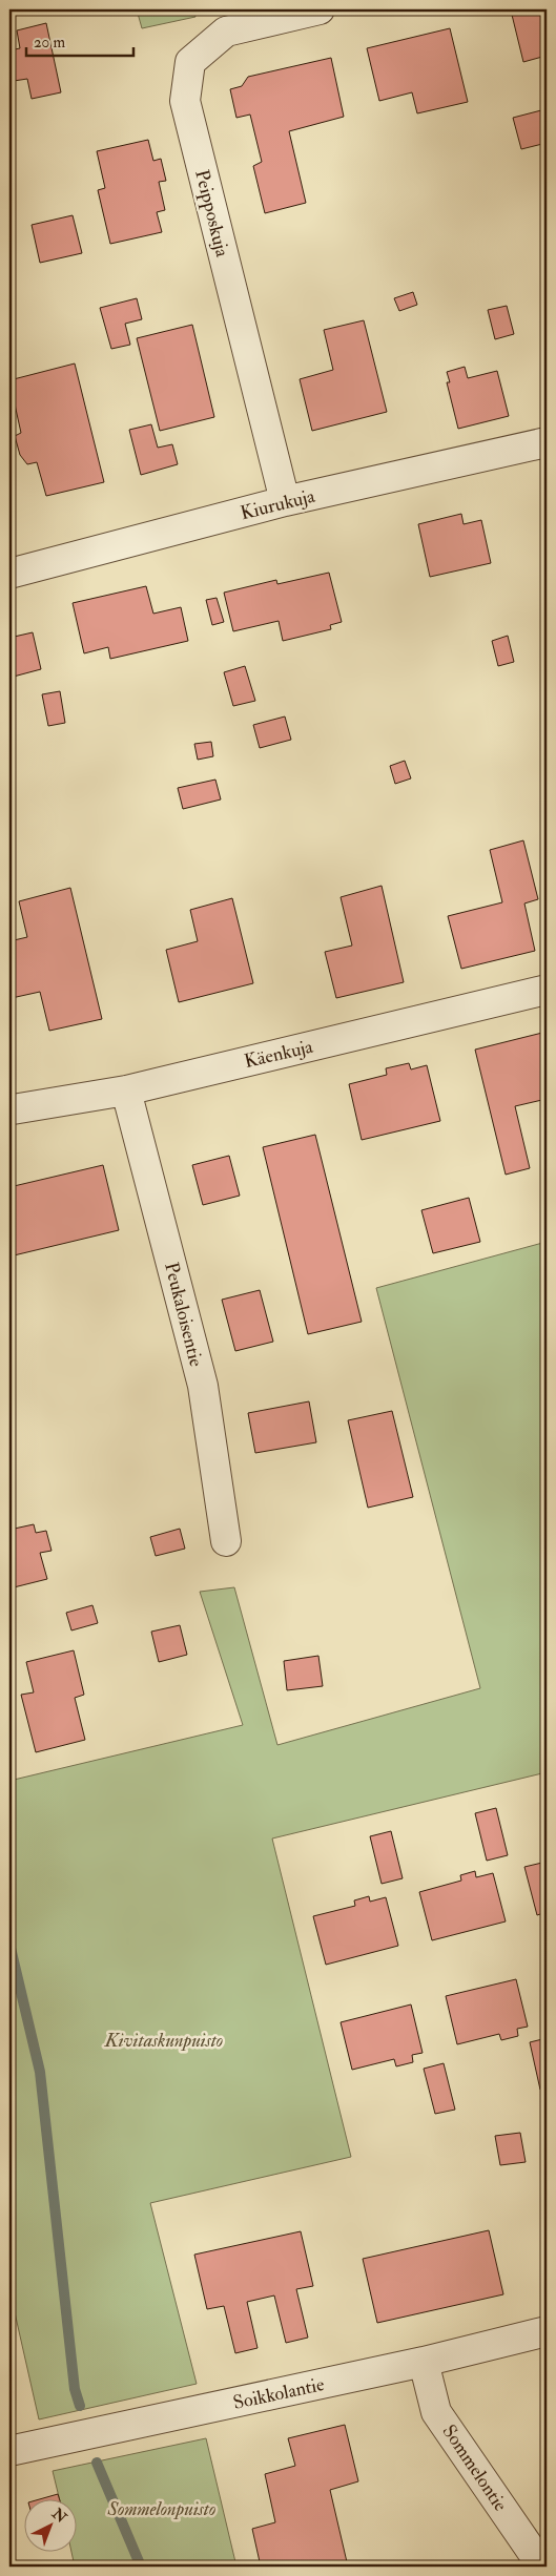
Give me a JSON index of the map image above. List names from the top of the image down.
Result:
{
  "streets": {
    "street": [
      "Peipposkuja",
      "Kiurukuja",
      "Käenkuja",
      "Peukaloisentie",
      "Soikkolantie",
      "Sommelontie"
    ]
  },
  "crossings": [
    ["Peipposkuja", "Kiurukuja"],
    ["Käenkuja", "Peukaloisentie"],
    ["Soikkolantie", "Sommelontie"]
  ],
  "parks": ["Kivitaskunpuisto", "Sommelonpuisto"],
  "scale_bar": "20 m",
  "north": "top right"
}
